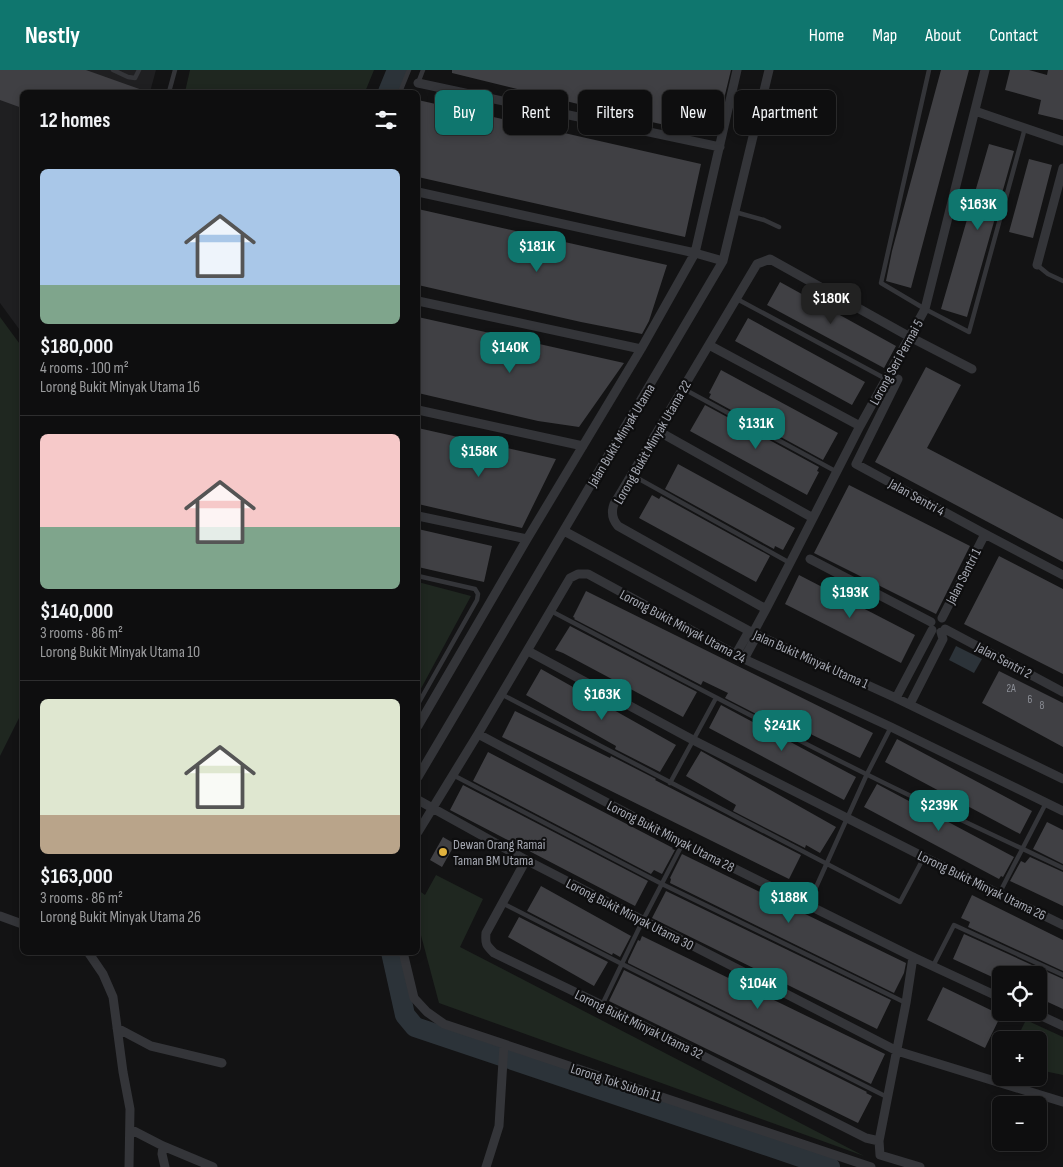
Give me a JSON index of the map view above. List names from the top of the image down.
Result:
{
  "streets": {
    "street": [
      "Lorong Seri Permai 5",
      "Jalan Bukit Minyak Utama",
      "Lorong Bukit Minyak Utama 22",
      "Jalan Sentri 4",
      "Jalan Sentri 1",
      "Lorong Bukit Minyak Utama 24",
      "Jalan Bukit Minyak Utama 1",
      "Jalan Sentri 2",
      "Lorong Bukit Minyak Utama 28",
      "Lorong Bukit Minyak Utama 26",
      "Lorong Bukit Minyak Utama 30",
      "Lorong Bukit Minyak Utama 32",
      "Lorong Tok Suboh 11"
    ]
  },
  "crossings": [
    ["Lorong Seri Permai 5", "Lorong Bukit Minyak Utama 22"],
    ["Lorong Seri Permai 5", "Lorong Bukit Minyak Utama 24"],
    ["Lorong Seri Permai 5", "Jalan Bukit Minyak Utama 1"],
    ["Jalan Bukit Minyak Utama", "Jalan Bukit Minyak Utama 1"],
    ["Jalan Sentri 4", "Jalan Sentri 1"],
    ["Jalan Sentri 1", "Jalan Sentri 2"],
    ["Lorong Bukit Minyak Utama 24", "Lorong Bukit Minyak Utama 28"],
    ["Lorong Bukit Minyak Utama 24", "Lorong Bukit Minyak Utama 26"],
    ["Lorong Bukit Minyak Utama 24", "Lorong Bukit Minyak Utama 30"],
    ["Lorong Bukit Minyak Utama 30", "Lorong Bukit Minyak Utama 32"]
  ],
  "places": ["Dewan Orang Ramai Taman BM Utama"],
  "house_numbers": ["2A", "6", "8"],
  "page": {
    "header": "Nestly",
    "nav": [
      "Home",
      "Map",
      "About",
      "Contact"
    ],
    "chip": [
      "Buy",
      "Rent",
      "Filters",
      "New",
      "Apartment"
    ],
    "heading": "12 homes",
    "list": [
      {
        "name": "$180,000",
        "note": "4 rooms · 100 m² · Lorong Bukit Minyak Utama 16"
      },
      {
        "name": "$140,000",
        "note": "3 rooms · 86 m² · Lorong Bukit Minyak Utama 10"
      },
      {
        "name": "$163,000",
        "note": "3 rooms · 86 m² · Lorong Bukit Minyak Utama 26"
      }
    ],
    "price": [
      "$163K",
      "$181K",
      "$180K",
      "$140K",
      "$131K",
      "$158K",
      "$193K",
      "$163K",
      "$241K",
      "$239K",
      "$188K",
      "$104K"
    ],
    "map_buttons": ["+", "−"]
  }
}
